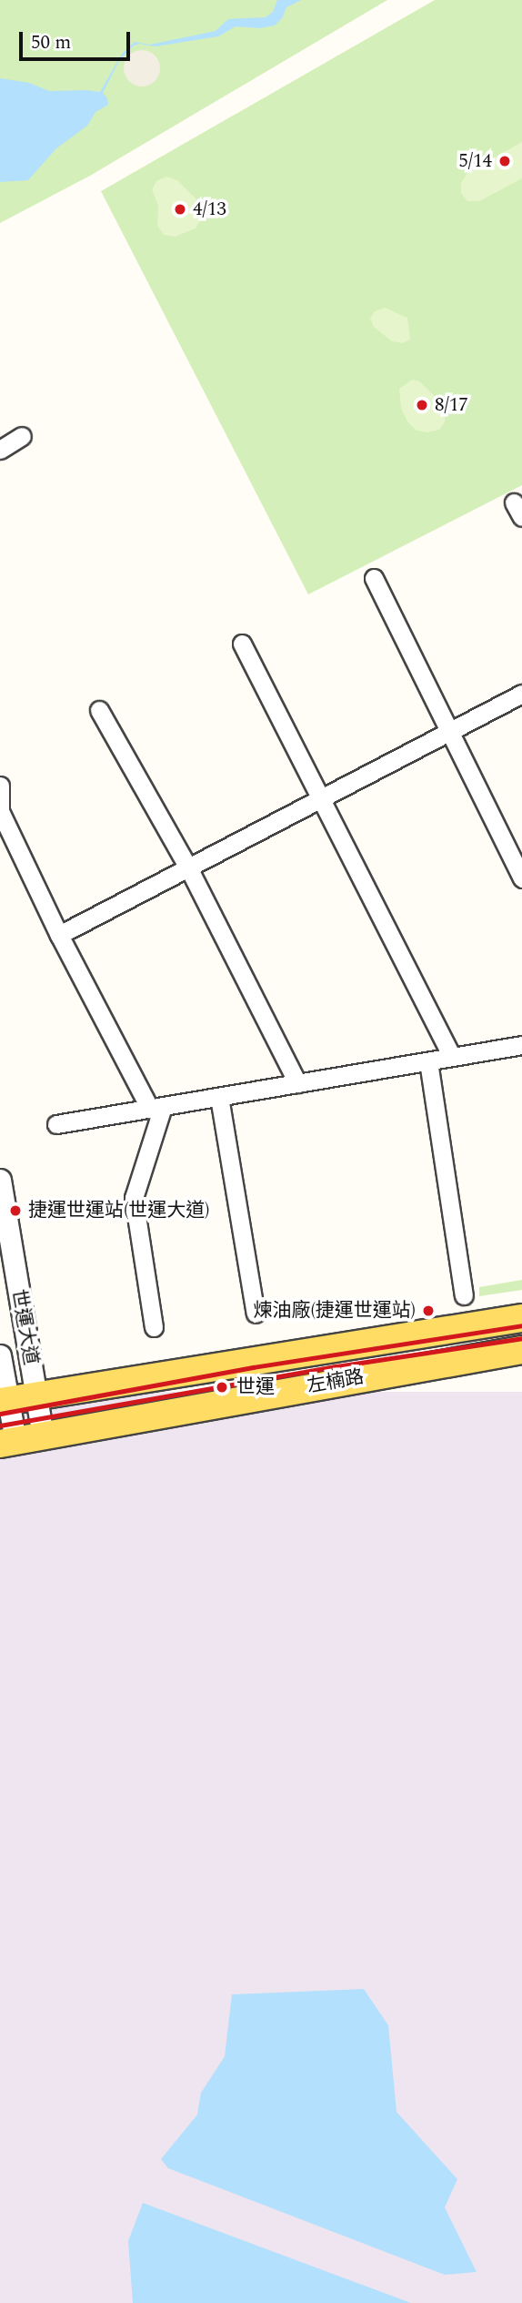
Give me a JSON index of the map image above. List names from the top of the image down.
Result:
{
  "streets": {
    "main road": ["左楠路"],
    "street": ["世運大道"]
  },
  "crossings": [
    ["世運大道", "左楠路"]
  ],
  "places": [
    "5/14",
    "4/13",
    "8/17",
    "捷運世運站(世運大道)",
    "煉油廠(捷運世運站)",
    "世運"
  ],
  "scale_bar": "50 m"
}
